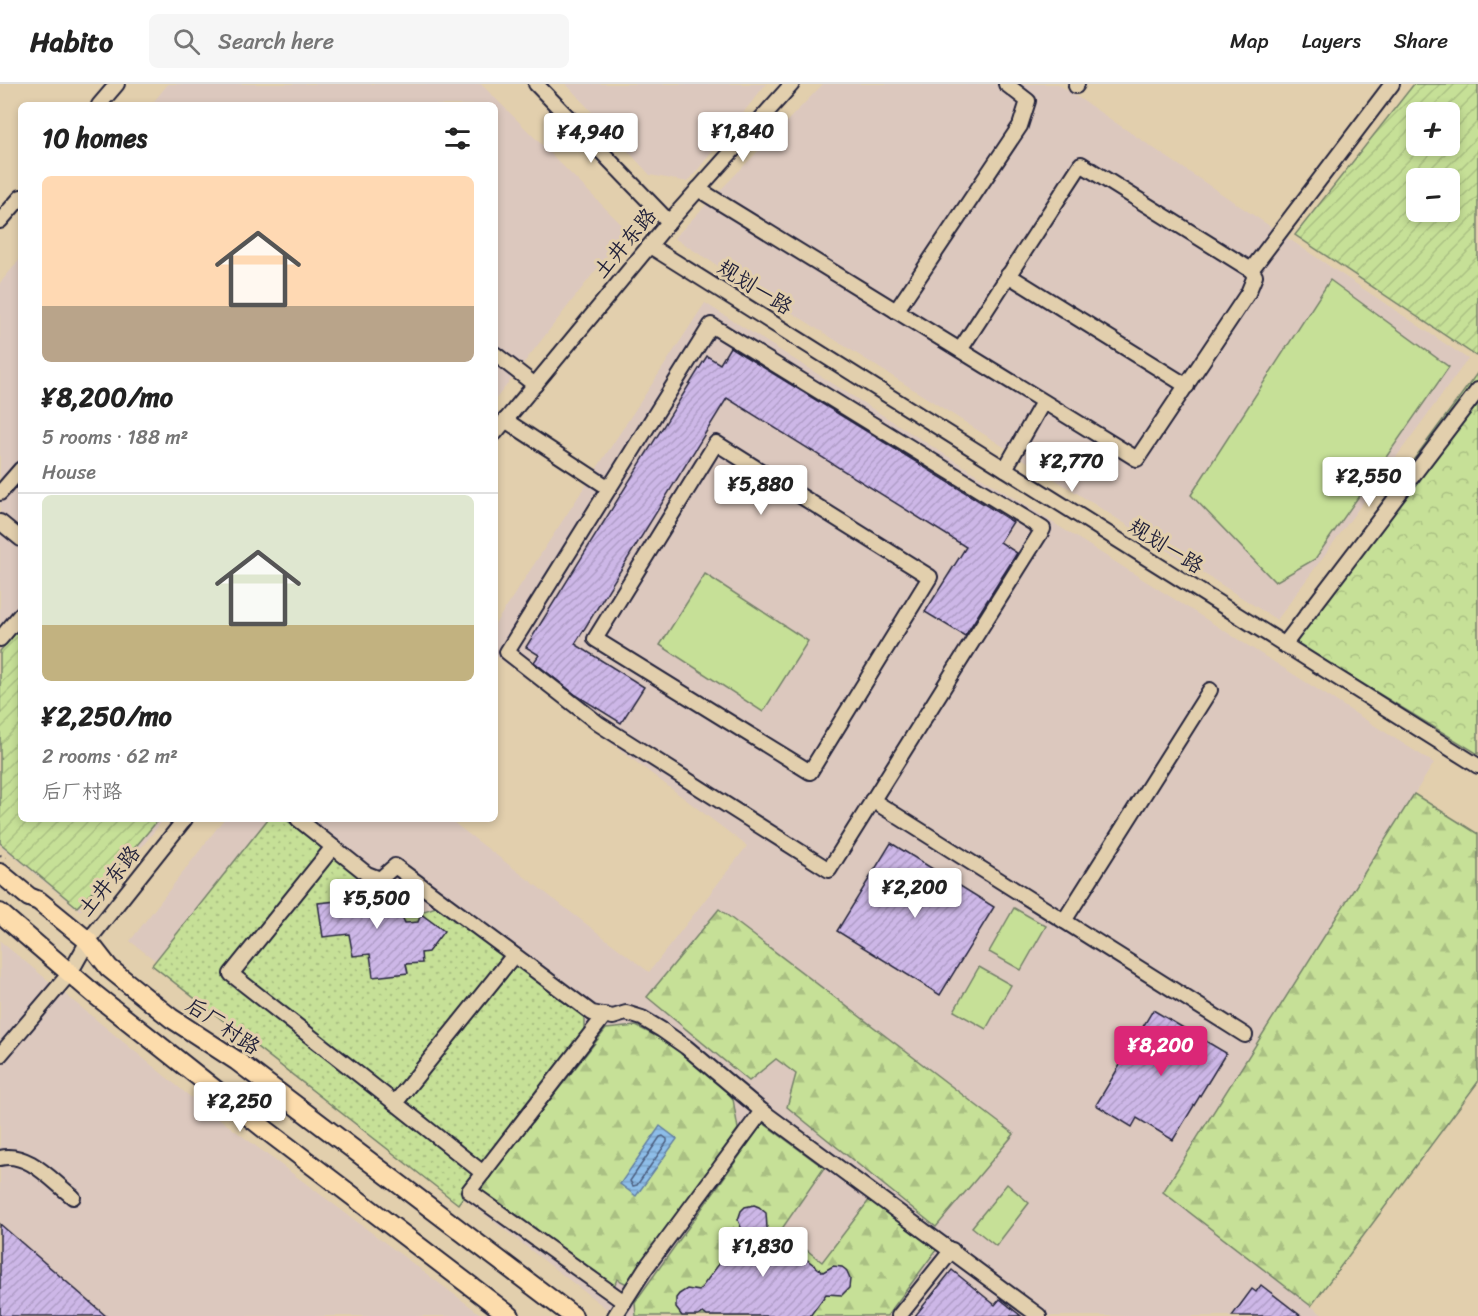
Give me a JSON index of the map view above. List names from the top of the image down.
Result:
{
  "streets": {
    "main road": ["后厂村路"],
    "street": ["土井东路", "规划一路"]
  },
  "crossings": [
    ["土井东路", "规划一路"],
    ["土井东路", "后厂村路"]
  ],
  "page": {
    "header": "Habito",
    "search": "Search here",
    "nav": ["Map", "Layers", "Share"],
    "map_buttons": ["+", "−"],
    "heading": "10 homes",
    "price": [
      "¥1,840",
      "¥4,940",
      "¥2,770",
      "¥2,550",
      "¥5,880",
      "¥2,200",
      "¥5,500",
      "¥8,200",
      "¥2,250",
      "¥1,830"
    ],
    "list": [
      {
        "name": "¥8,200/mo",
        "note": "5 rooms · 188 m² · House"
      },
      {
        "name": "¥2,250/mo",
        "note": "2 rooms · 62 m² · 后厂村路"
      }
    ]
  }
}
